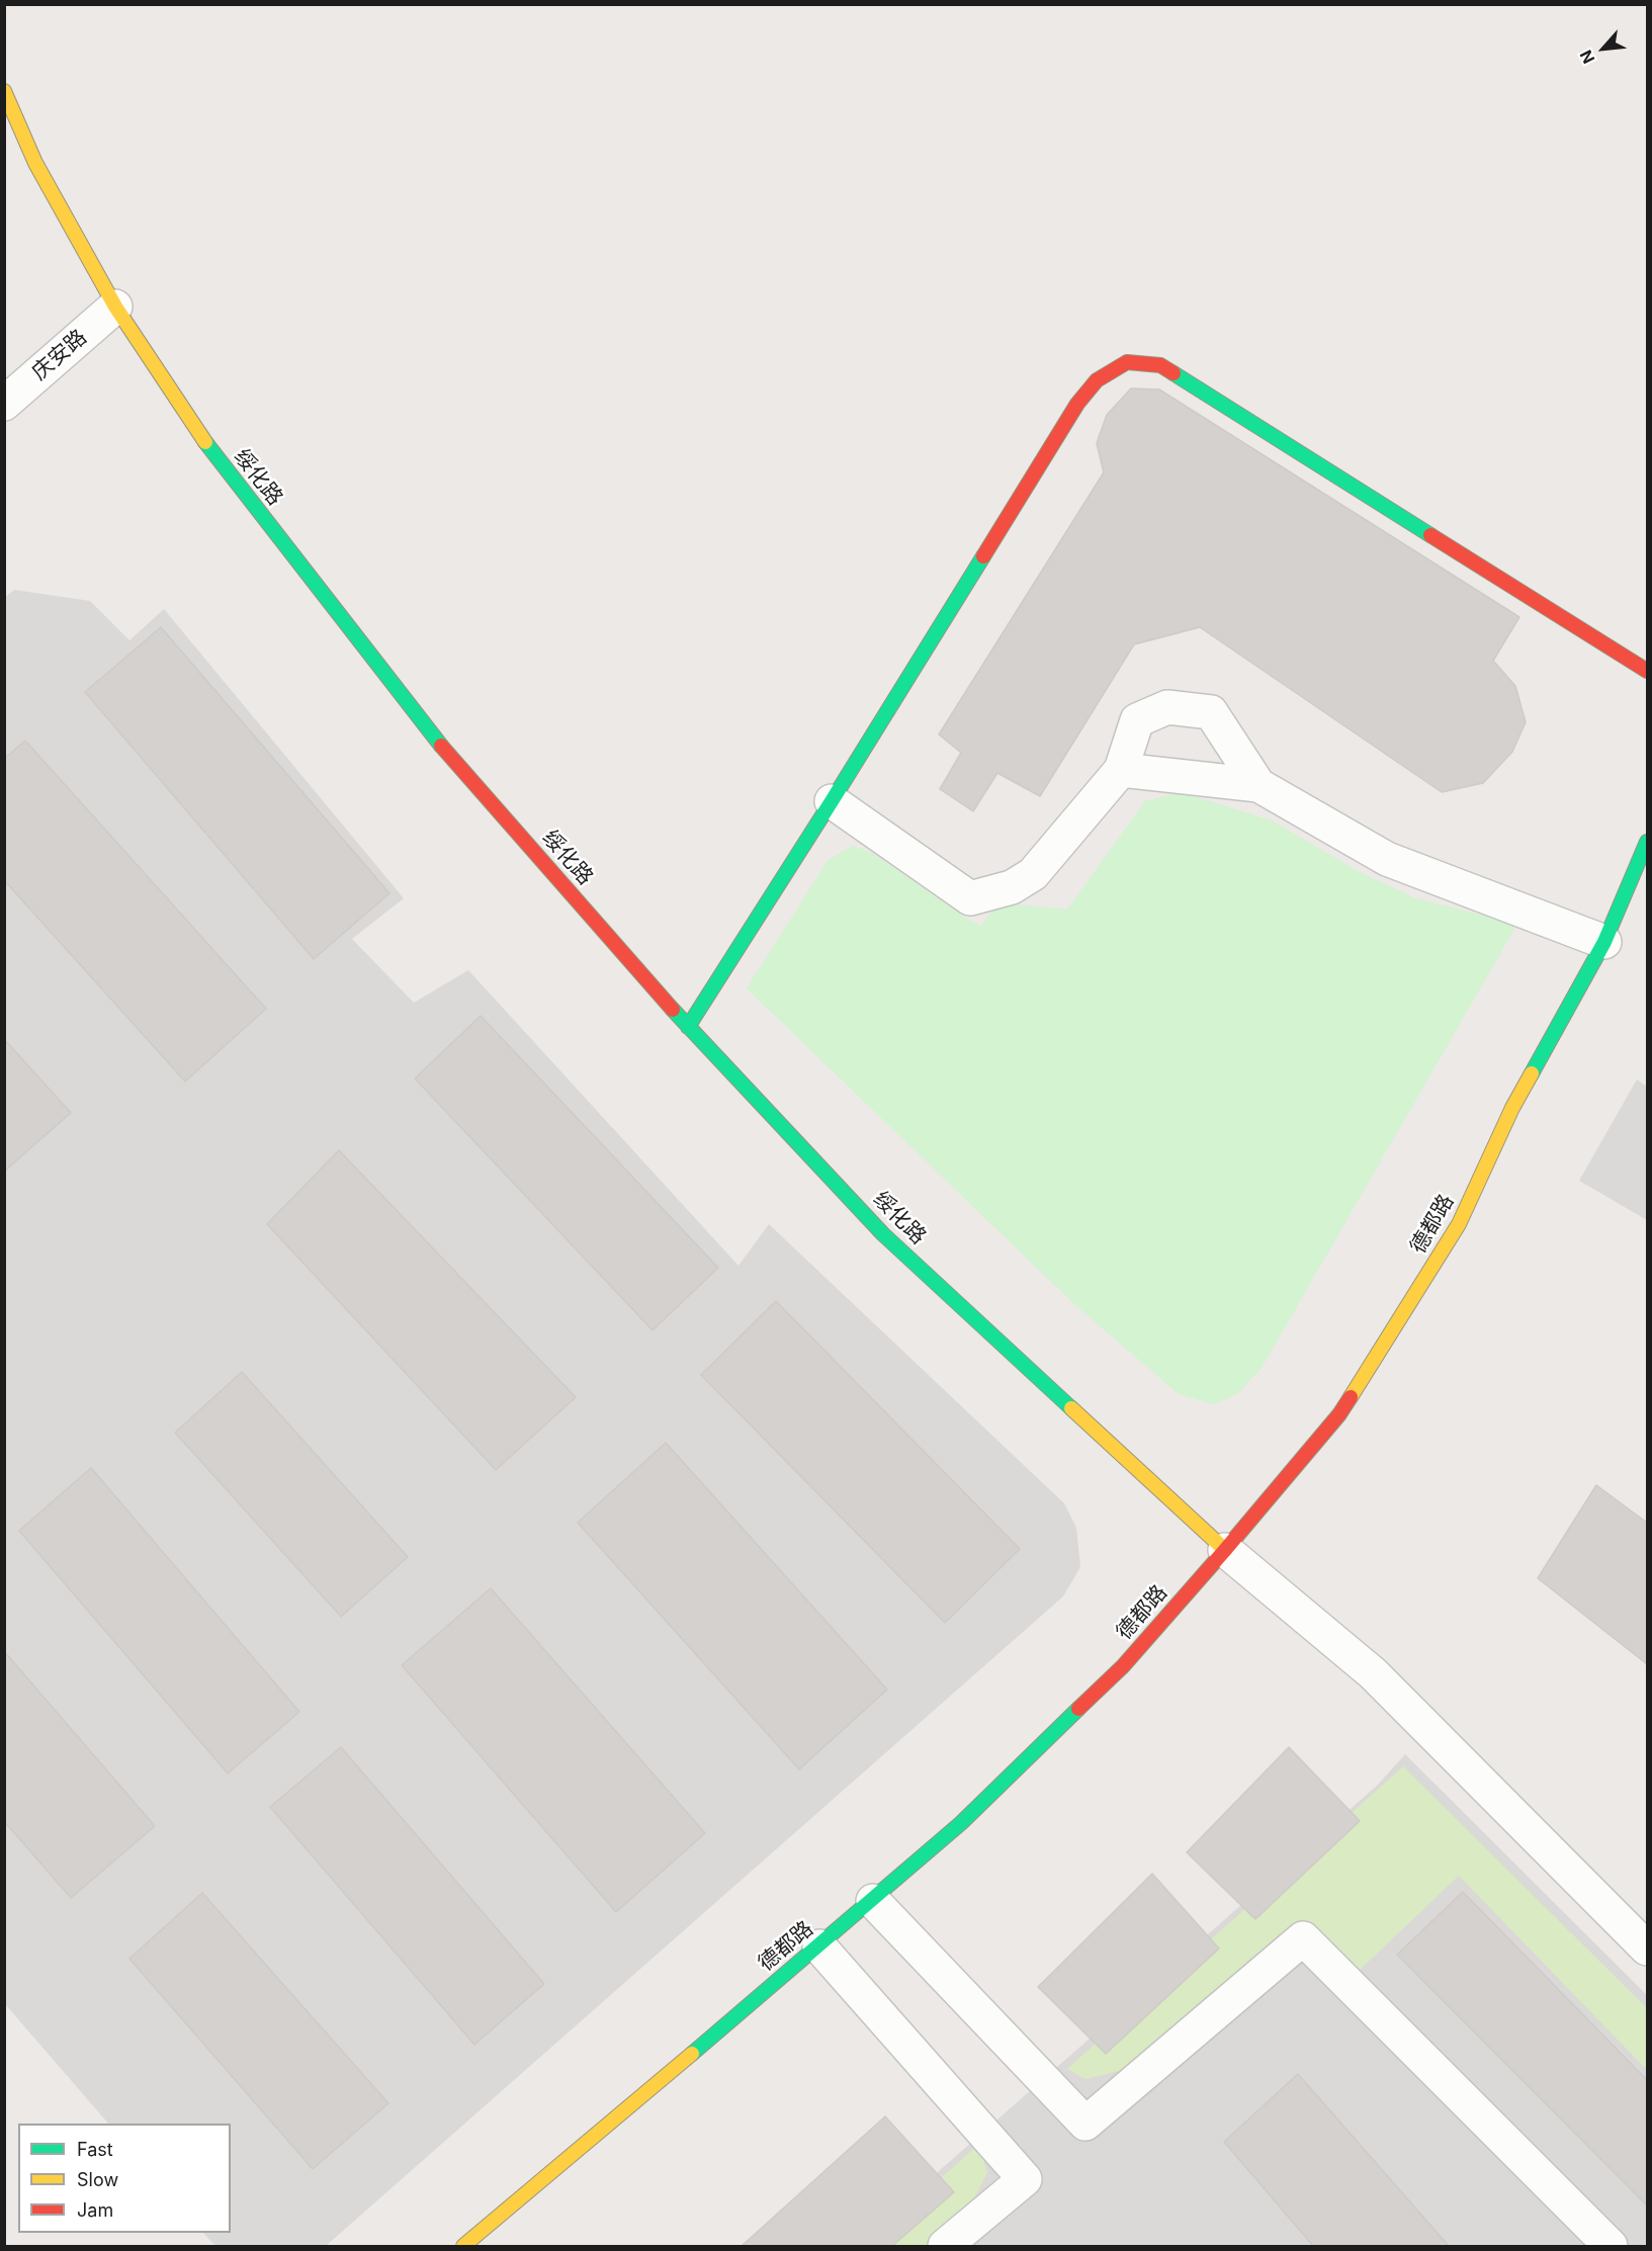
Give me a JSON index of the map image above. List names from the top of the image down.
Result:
{
  "streets": {
    "street": ["庆安路", "绥化路", "德都路"]
  },
  "crossings": [
    ["庆安路", "绥化路"],
    ["绥化路", "德都路"]
  ],
  "legend": ["Fast", "Slow", "Jam"],
  "north": "bottom left"
}
